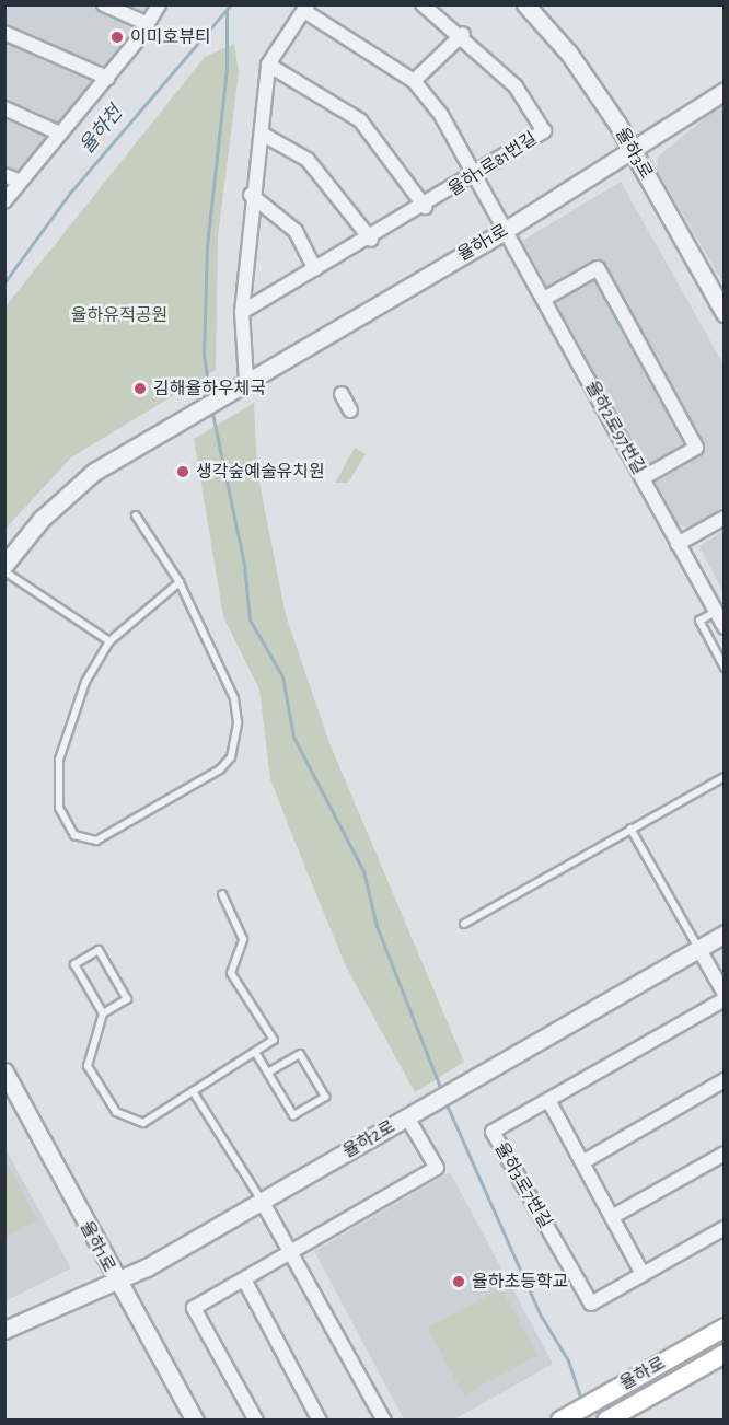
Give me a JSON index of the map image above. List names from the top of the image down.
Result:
{
  "streets": {
    "main road": ["율하로"],
    "street": [
      "율하3로",
      "율하1로81번길",
      "율하1로",
      "율하2로97번길",
      "율하2로",
      "율하3로7번길"
    ]
  },
  "crossings": [
    ["율하3로", "율하1로"],
    ["율하1로81번길", "율하2로97번길"],
    ["율하1로", "율하2로97번길"],
    ["율하1로", "율하2로"]
  ],
  "water": ["율하천"],
  "parks": ["율하유적공원"],
  "places": [
    "이미호뷰티",
    "김해율하우체국",
    "생각숲예술유치원",
    "율하초등학교"
  ]
}
